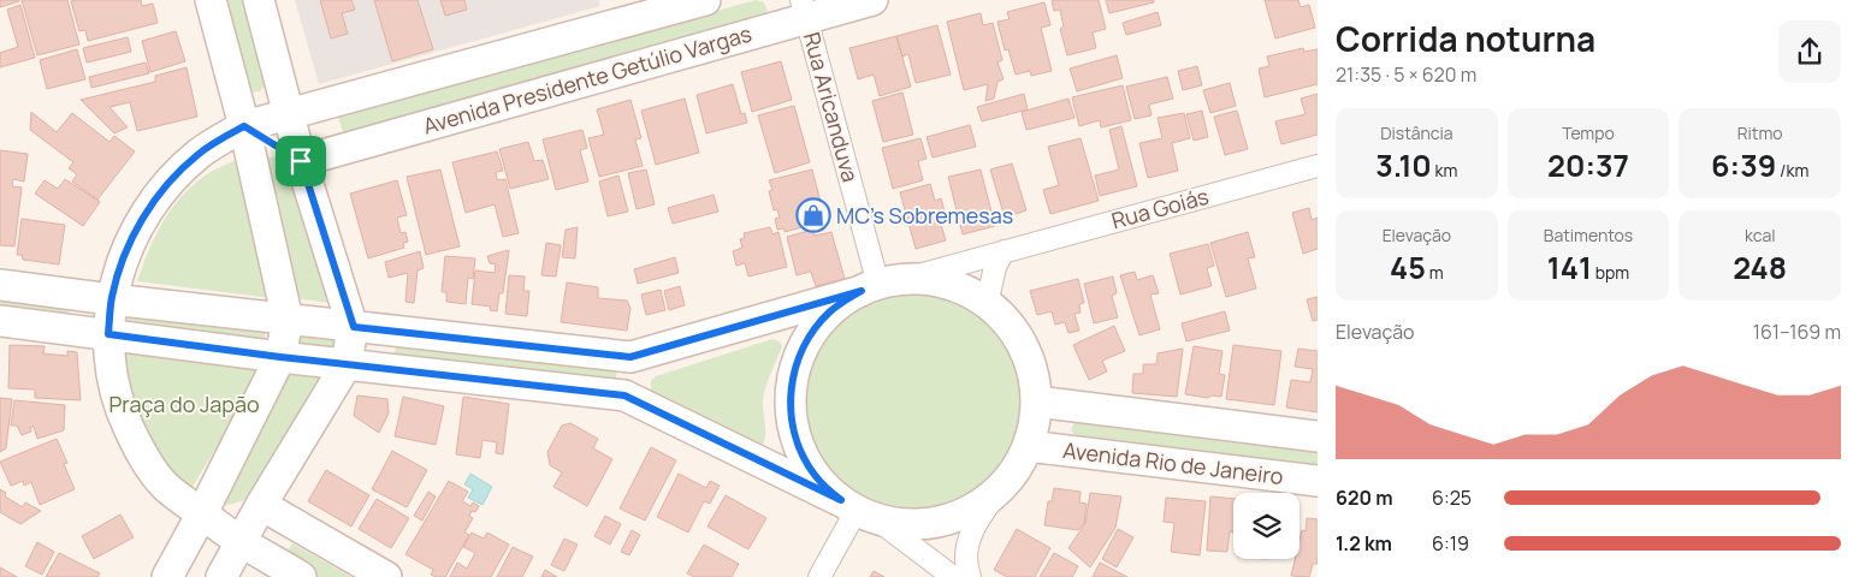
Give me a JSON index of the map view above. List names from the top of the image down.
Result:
{
  "streets": {
    "street": [
      "Avenida Presidente Getúlio Vargas",
      "Rua Aricanduva",
      "Rua Goiás",
      "Avenida Rio de Janeiro"
    ]
  },
  "crossings": [
    ["Avenida Presidente Getúlio Vargas", "Rua Aricanduva"],
    ["Rua Aricanduva", "Rua Goiás"]
  ],
  "parks": ["Praça do Japão"],
  "places": {
    "shop": ["MC’s Sobremesas"]
  },
  "page": {
    "heading": ["Corrida noturna", "21:35 · 5 × 620 m"],
    "stats": [
      ["Distância", "3.10 km"],
      ["Tempo", "20:37"],
      ["Ritmo", "6:39 /km"],
      ["Elevação", "45 m"],
      ["Batimentos", "141 bpm"],
      ["kcal", "248"]
    ],
    "chart": ["Elevação", "161–169 m"],
    "list": [
      {
        "name": "620 m",
        "note": "6:25"
      },
      {
        "name": "1.2 km",
        "note": "6:19"
      }
    ]
  }
}
